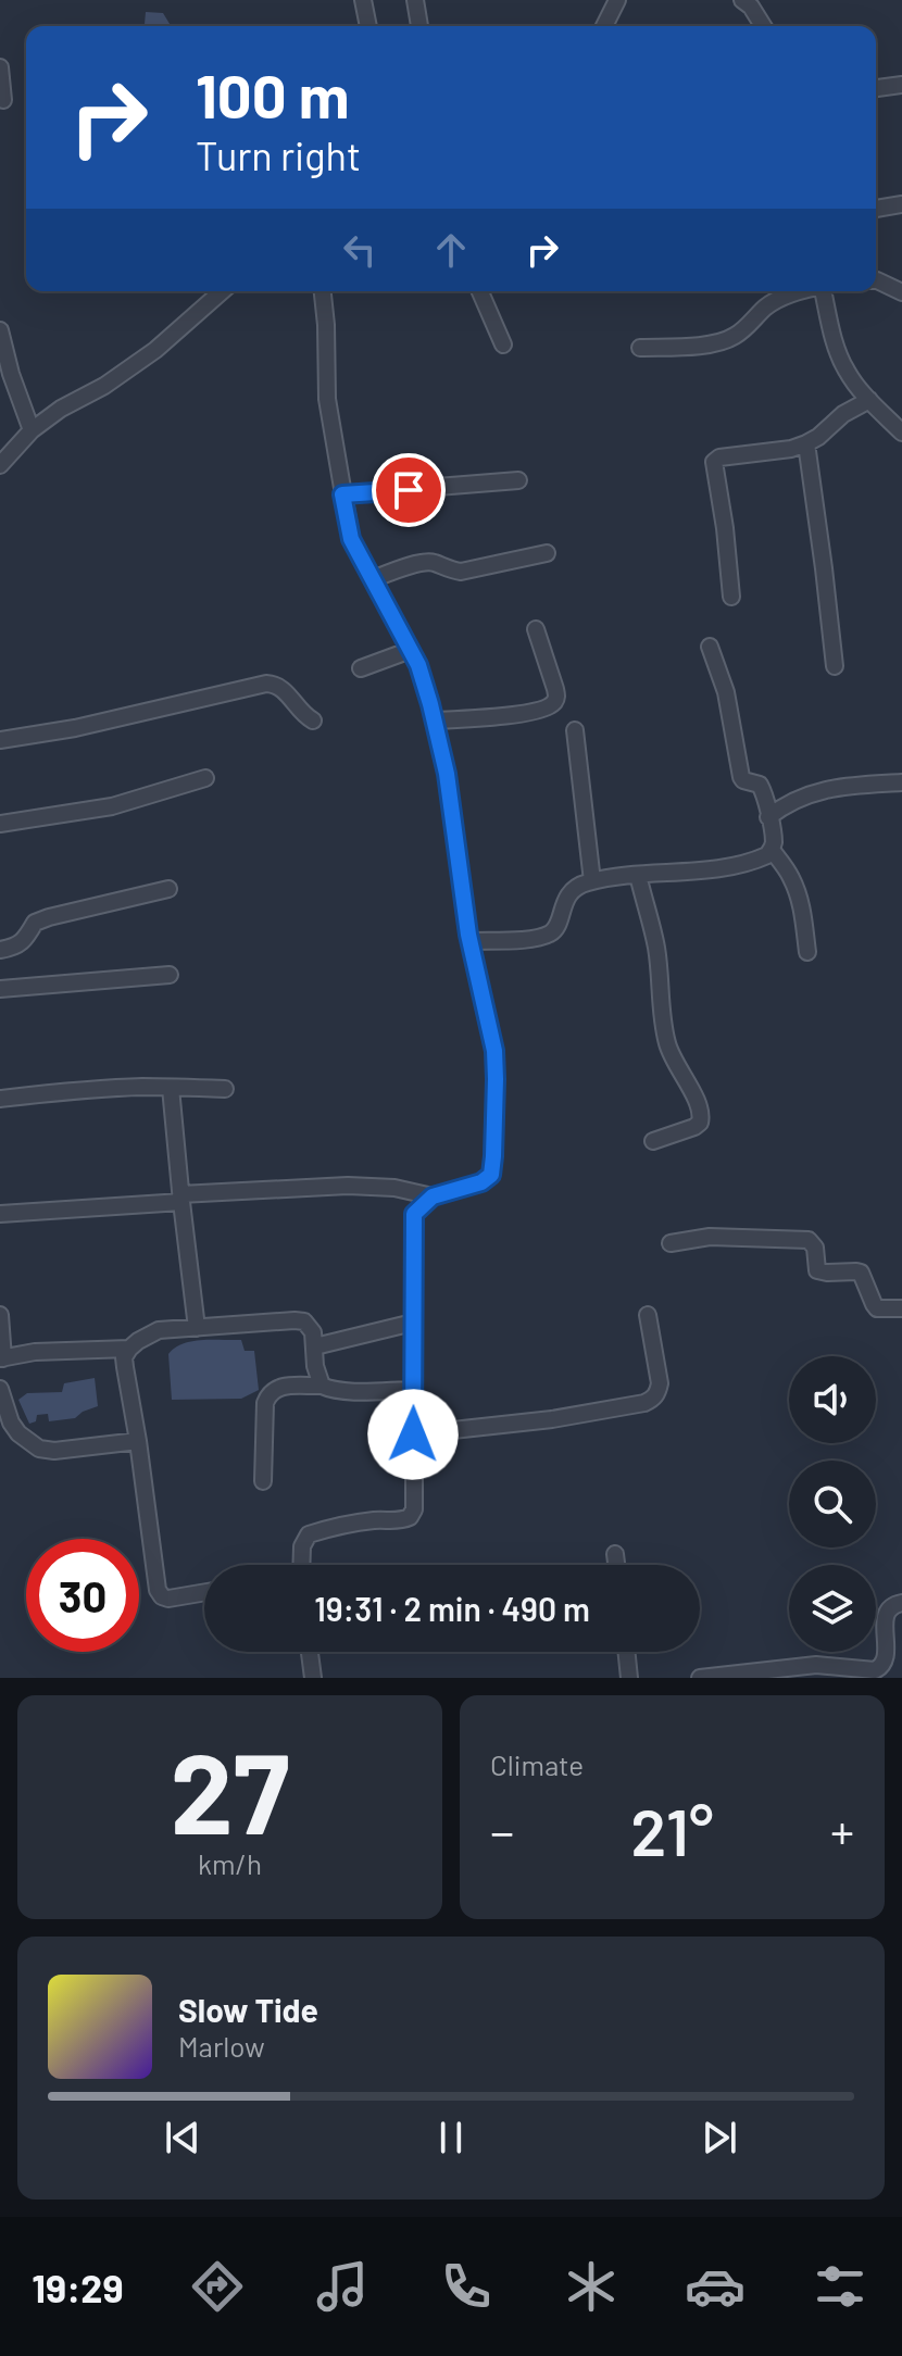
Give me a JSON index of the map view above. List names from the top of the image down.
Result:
{
  "page": {
    "turn": ["100 m", "Turn right"],
    "limit": "30",
    "trip": "19:31 · 2 min · 490 m",
    "tile": [
      ["27", "km/h"],
      "Climate"
    ],
    "heat": ["−", "21°", "+"],
    "song": ["Slow Tide", "Marlow"],
    "tabs": "19:29"
  }
}
